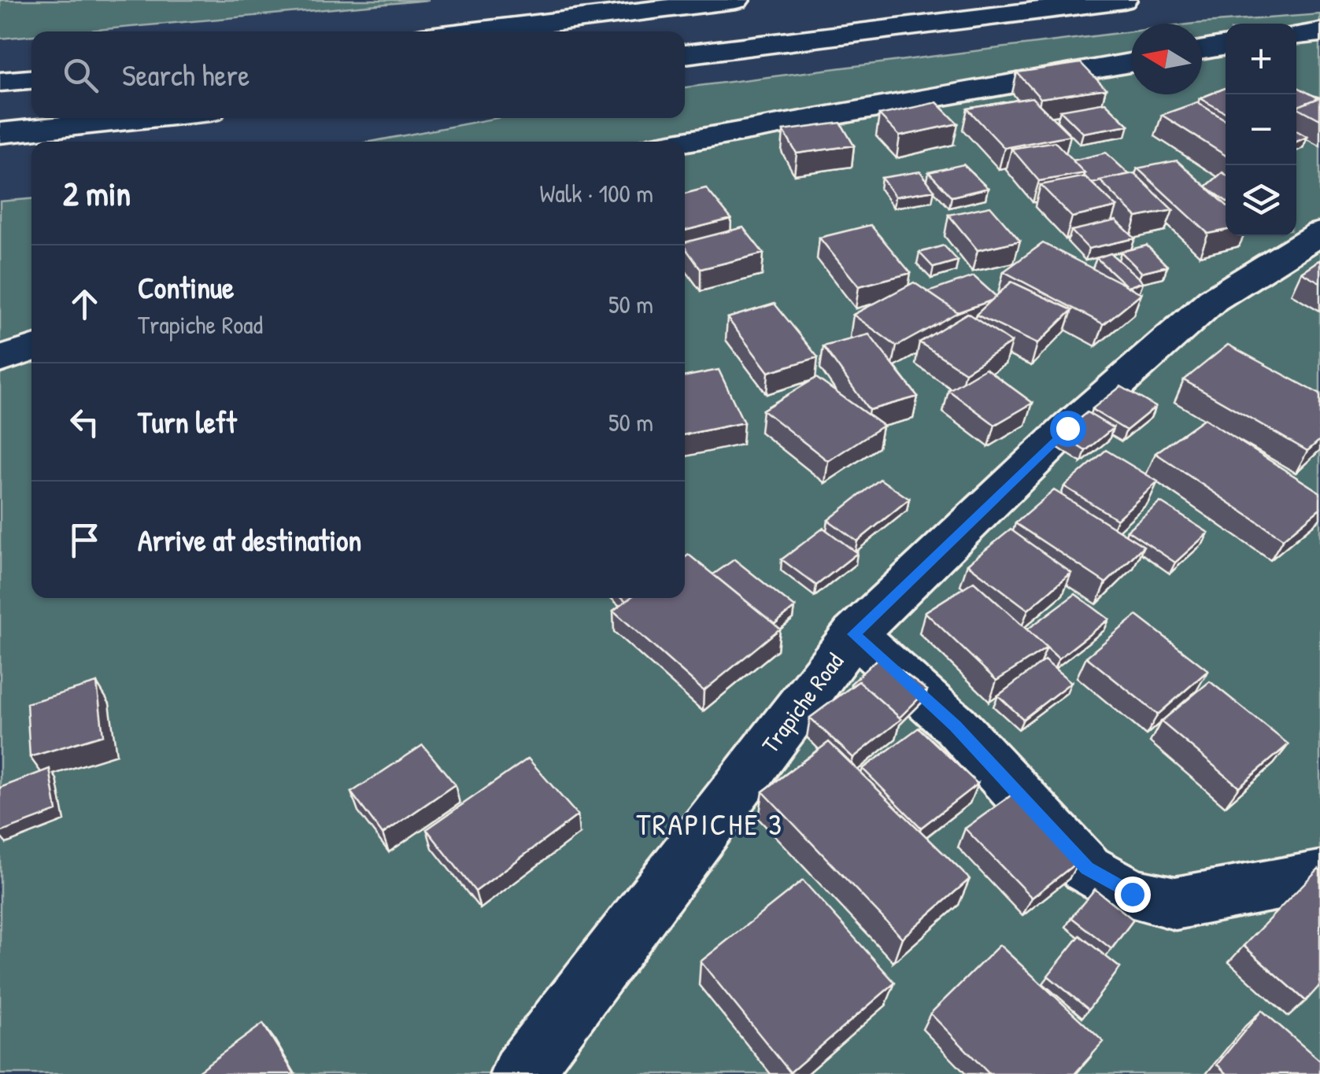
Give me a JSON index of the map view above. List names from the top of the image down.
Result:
{
  "streets": {
    "main road": ["Trapiche Road"]
  },
  "districts": ["TRAPICHE 3"],
  "north": "left",
  "page": {
    "map_buttons": ["+", "−"],
    "search": "Search here",
    "heading": ["2 min", "Walk · 100 m"],
    "list": [
      ["Continue", "Trapiche Road", "50 m"],
      ["Turn left", "50 m"],
      "Arrive at destination"
    ]
  }
}
